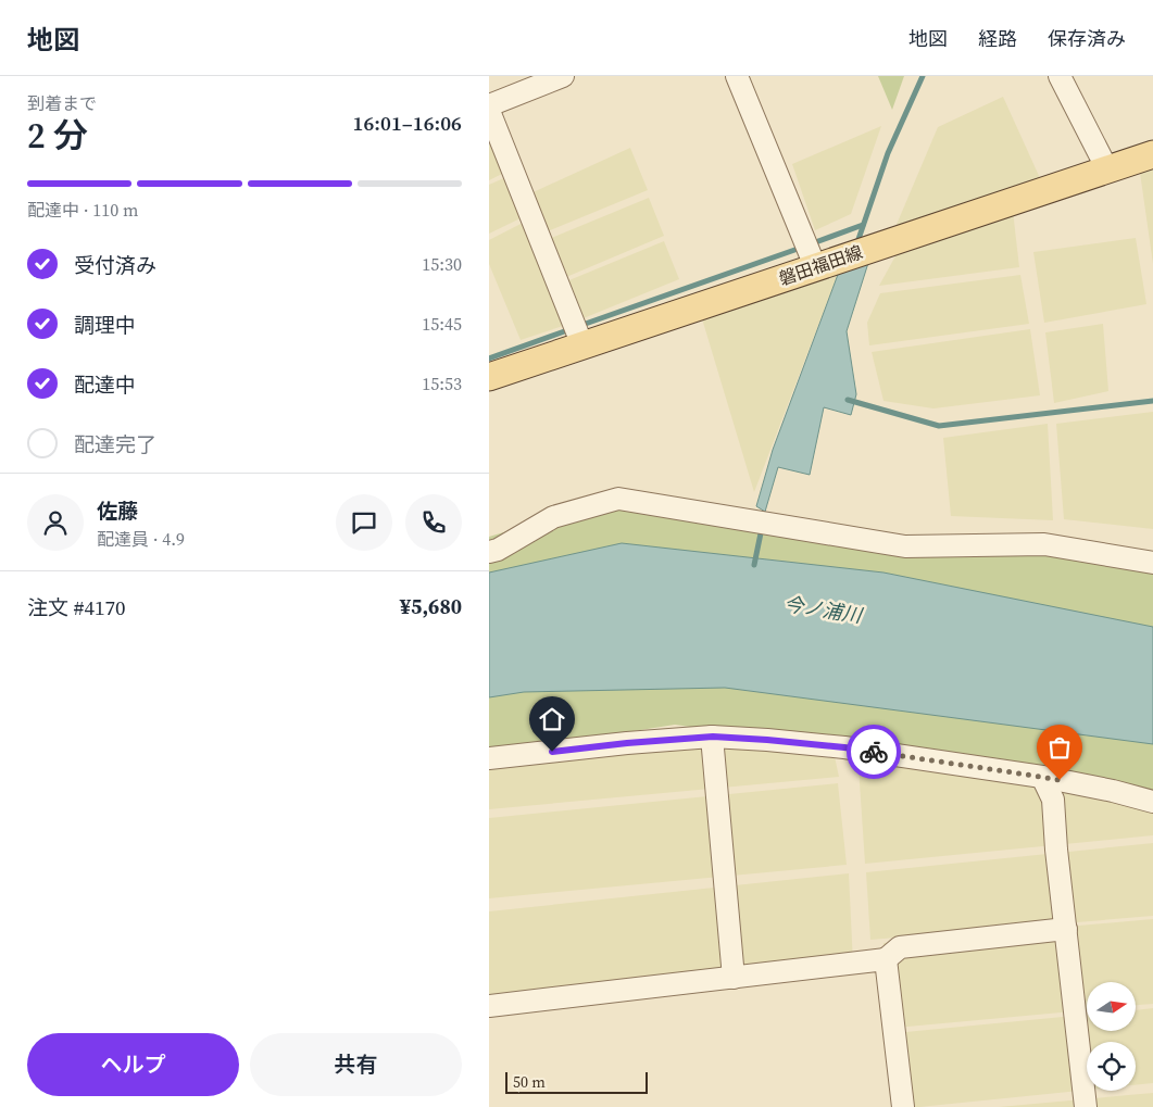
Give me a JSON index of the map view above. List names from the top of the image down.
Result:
{
  "streets": {
    "main road": ["磐田福田線"]
  },
  "water": ["今ノ浦川"],
  "scale_bar": "50 m",
  "north": "right",
  "page": {
    "header": "地図",
    "nav": ["地図", "経路", "保存済み"],
    "heading": ["2 分", "到着まで", "16:01–16:06"],
    "panel": [
      "佐藤",
      "配達員 · 4.9",
      "注文 #4170",
      "¥5,680"
    ],
    "bar": "配達中 · 110 m",
    "list": [
      ["受付済み", "15:30"],
      ["調理中", "15:45"],
      ["配達中", "15:53"],
      "配達完了"
    ],
    "buttons": ["ヘルプ", "共有"],
    "scale": "50 m"
  }
}
